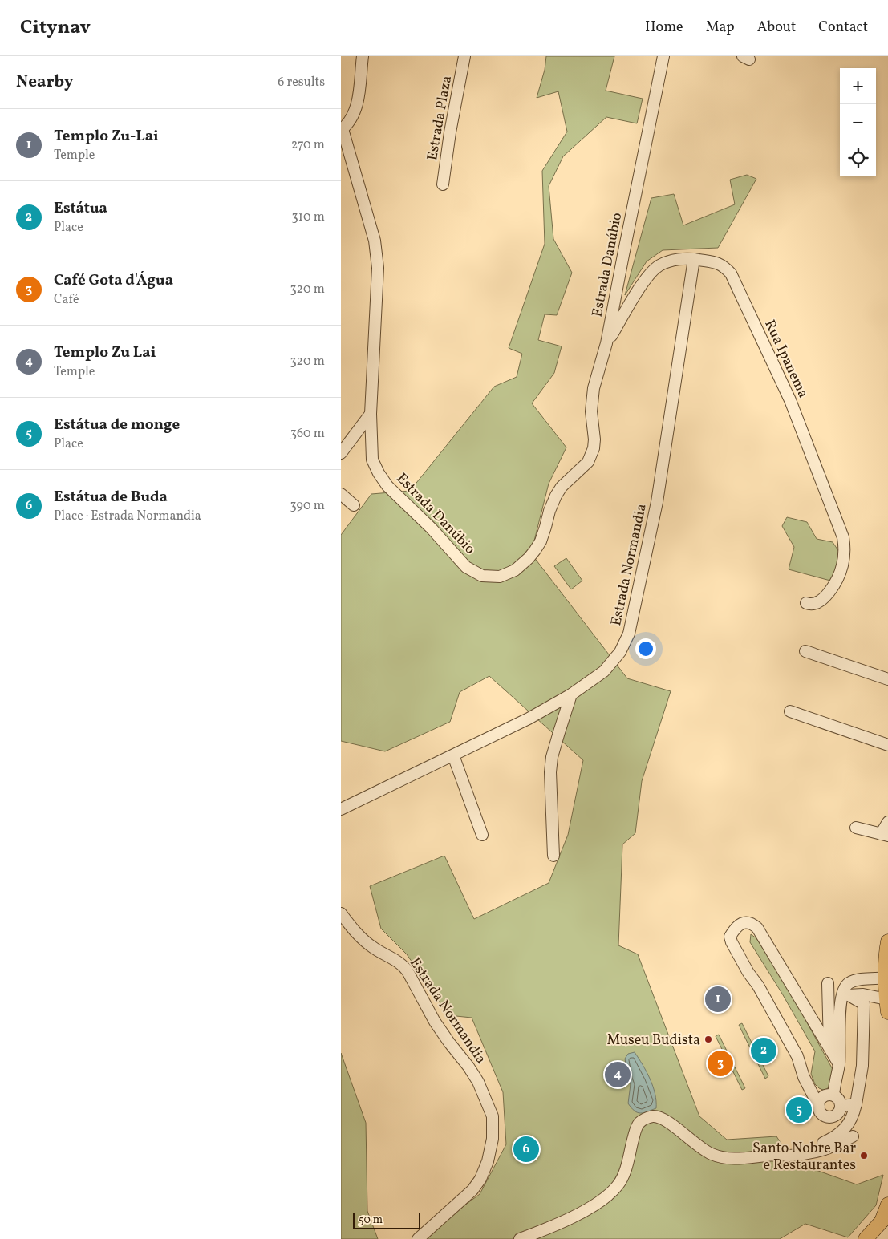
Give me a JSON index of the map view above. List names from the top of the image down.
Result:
{
  "streets": {
    "street": [
      "Estrada Plaza",
      "Estrada Danúbio",
      "Rua Ipanema",
      "Estrada Normandia"
    ]
  },
  "crossings": [
    ["Estrada Danúbio", "Rua Ipanema"],
    ["Rua Ipanema", "Estrada Normandia"]
  ],
  "places": ["Museu Budista", "Santo Nobre Bar e Restaurantes"],
  "scale_bar": "50 m",
  "page": {
    "header": "Citynav",
    "nav": [
      "Home",
      "Map",
      "About",
      "Contact"
    ],
    "heading": ["Nearby", "6 results"],
    "map_buttons": ["+", "−"],
    "list": [
      {
        "mark": "1",
        "name": "Templo Zu-Lai",
        "note": "Temple",
        "value": "270 m"
      },
      {
        "mark": "2",
        "name": "Estátua",
        "note": "Place",
        "value": "310 m"
      },
      {
        "mark": "3",
        "name": "Café Gota d'Água",
        "note": "Café",
        "value": "320 m"
      },
      {
        "mark": "4",
        "name": "Templo Zu Lai",
        "note": "Temple",
        "value": "320 m"
      },
      {
        "mark": "5",
        "name": "Estátua de monge",
        "note": "Place",
        "value": "360 m"
      },
      {
        "mark": "6",
        "name": "Estátua de Buda",
        "note": "Place · Estrada Normandia",
        "value": "390 m"
      }
    ],
    "pins": [
      "1",
      "2",
      "3",
      "4",
      "5",
      "6"
    ],
    "scale": "50 m"
  }
}
